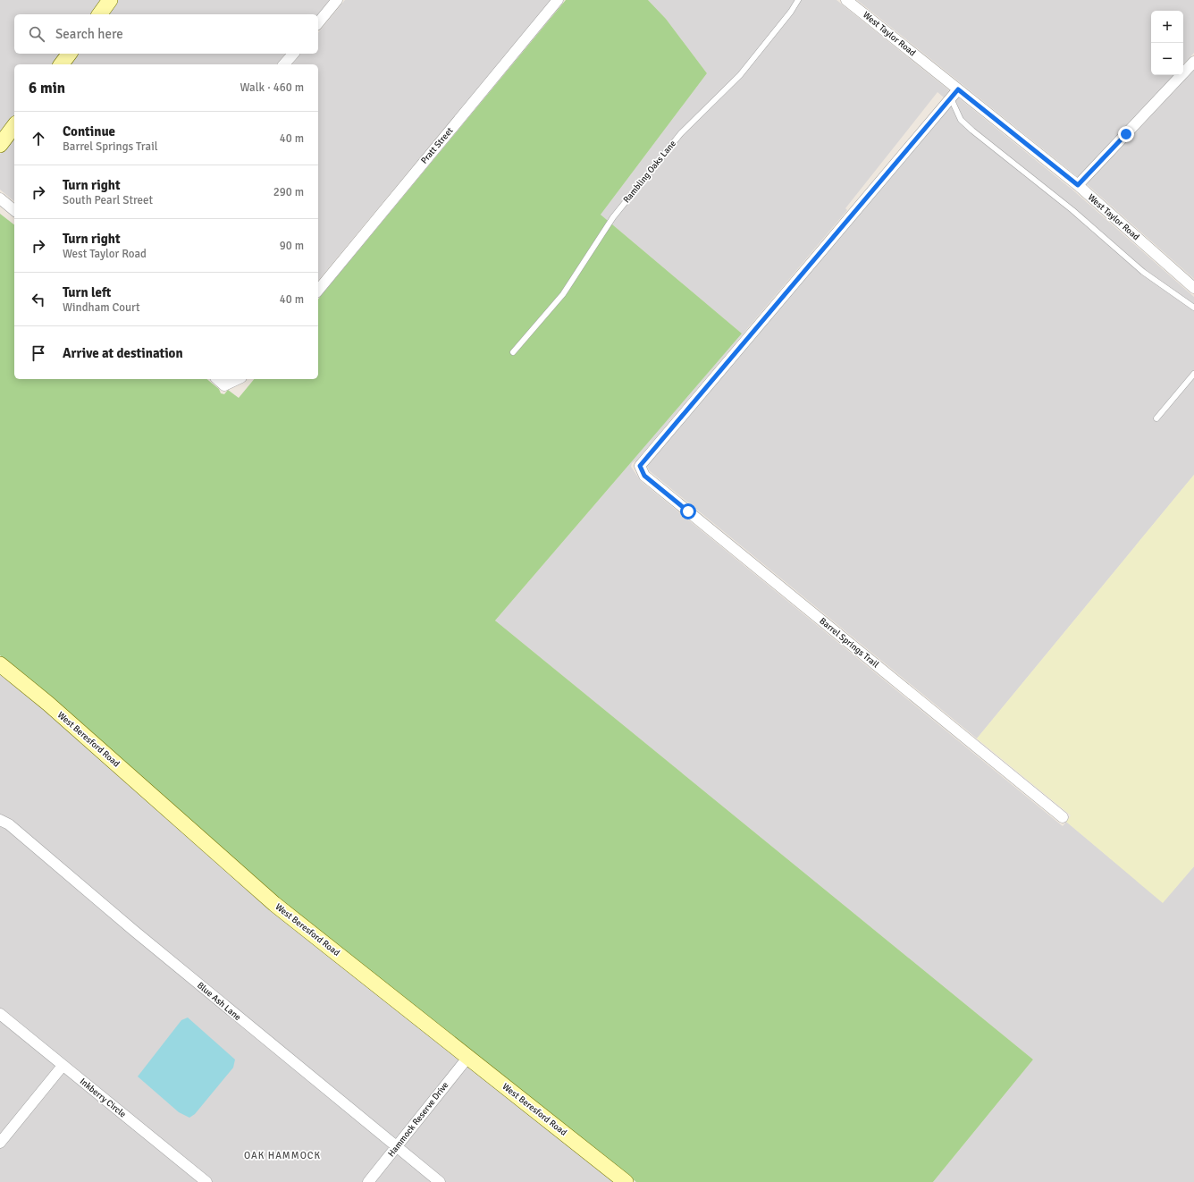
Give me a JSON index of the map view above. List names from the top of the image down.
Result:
{
  "streets": {
    "street": [
      "West Taylor Road",
      "Pratt Street",
      "Barrel Springs Trail",
      "West Beresford Road",
      "Blue Ash Lane",
      "Inkberry Circle",
      "Hammock Reserve Drive"
    ],
    "lane": ["Rambling Oaks Lane"]
  },
  "crossings": [
    ["West Beresford Road", "Hammock Reserve Drive"],
    ["Blue Ash Lane", "Hammock Reserve Drive"]
  ],
  "districts": ["OAK HAMMOCK"],
  "page": {
    "map_buttons": ["+", "−"],
    "search": "Search here",
    "heading": ["6 min", "Walk · 460 m"],
    "list": [
      ["Continue", "Barrel Springs Trail", "40 m"],
      ["Turn right", "South Pearl Street", "290 m"],
      ["Turn right", "West Taylor Road", "90 m"],
      ["Turn left", "Windham Court", "40 m"],
      "Arrive at destination"
    ]
  }
}
